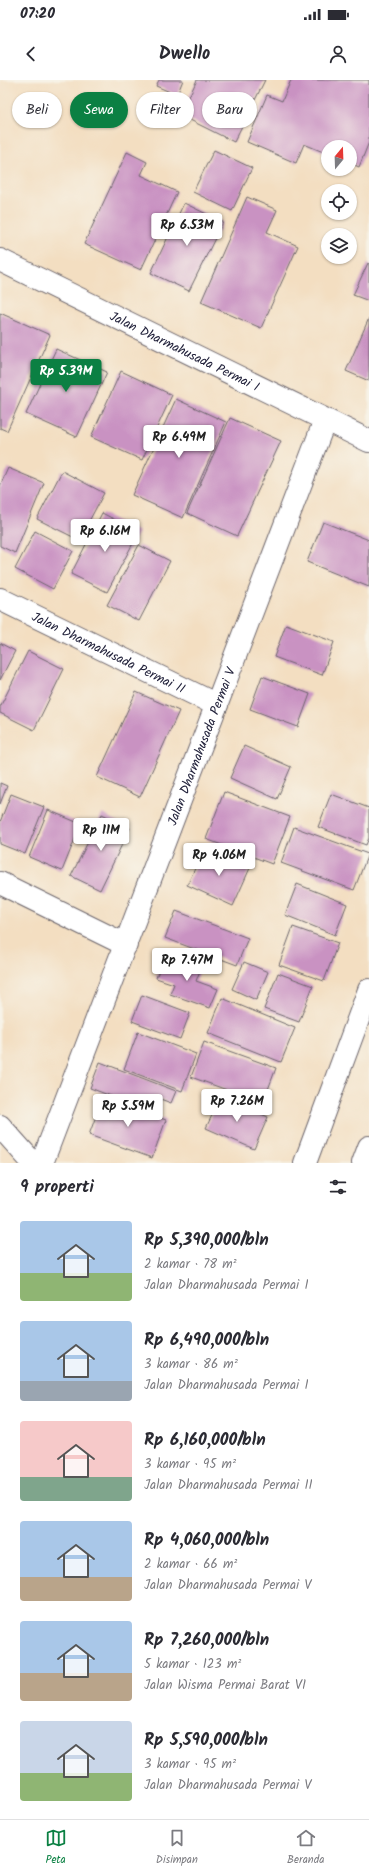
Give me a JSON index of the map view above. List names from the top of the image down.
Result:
{
  "streets": {
    "street": ["Jalan Dharmahusada Permai I", "Jalan Dharmahusada Permai II", "Jalan Dharmahusada Permai V"]
  },
  "crossings": [
    ["Jalan Dharmahusada Permai I", "Jalan Dharmahusada Permai V"],
    ["Jalan Dharmahusada Permai II", "Jalan Dharmahusada Permai V"]
  ],
  "north": "top",
  "page": {
    "status": "07:20",
    "header": "Dwello",
    "chip": [
      "Beli",
      "Sewa",
      "Filter",
      "Baru"
    ],
    "price": [
      "Rp 6.53M",
      "Rp 5.39M",
      "Rp 6.49M",
      "Rp 6.16M",
      "Rp 11M",
      "Rp 4.06M",
      "Rp 7.47M",
      "Rp 7.26M",
      "Rp 5.59M"
    ],
    "heading": "9 properti",
    "list": [
      {
        "name": "Rp 5,390,000/bln",
        "note": "2 kamar · 78 m² · Jalan Dharmahusada Permai I"
      },
      {
        "name": "Rp 6,490,000/bln",
        "note": "3 kamar · 86 m² · Jalan Dharmahusada Permai I"
      },
      {
        "name": "Rp 6,160,000/bln",
        "note": "3 kamar · 95 m² · Jalan Dharmahusada Permai II"
      },
      {
        "name": "Rp 4,060,000/bln",
        "note": "2 kamar · 66 m² · Jalan Dharmahusada Permai V"
      },
      {
        "name": "Rp 7,260,000/bln",
        "note": "5 kamar · 123 m² · Jalan Wisma Permai Barat VI"
      },
      {
        "name": "Rp 5,590,000/bln",
        "note": "3 kamar · 95 m² · Jalan Dharmahusada Permai V"
      }
    ],
    "tabs": ["Peta", "Disimpan", "Beranda"]
  }
}
